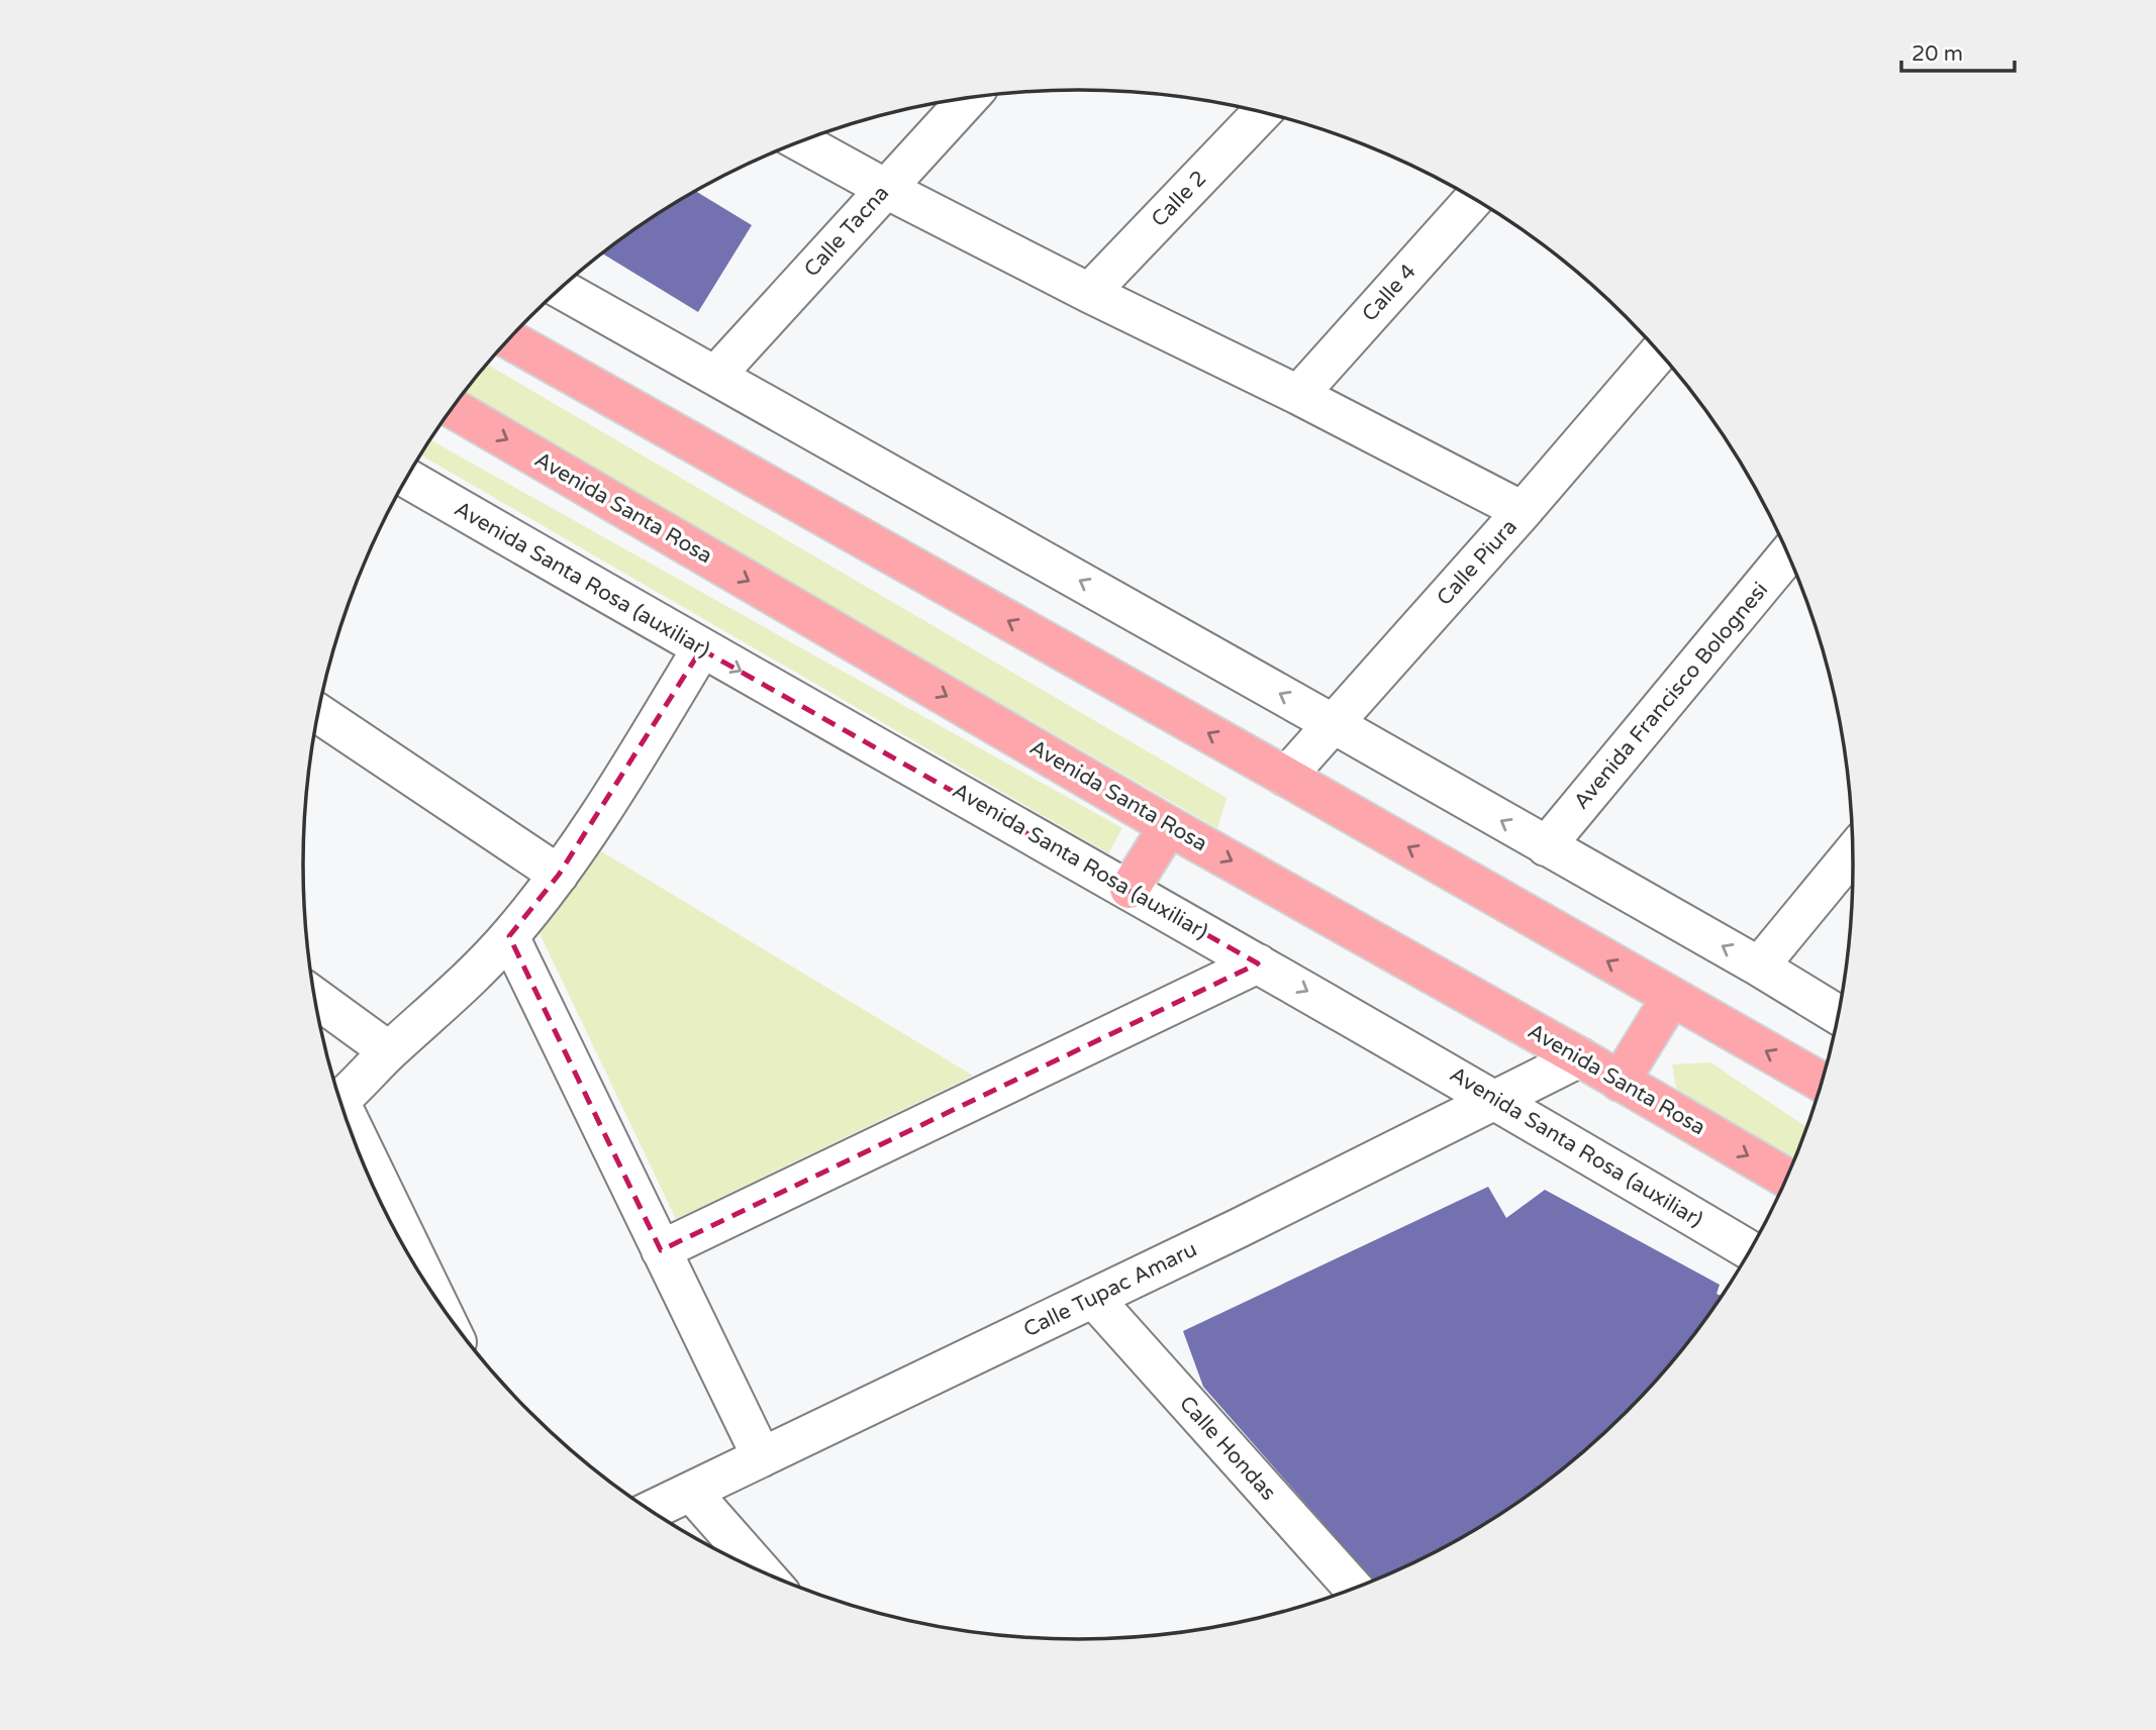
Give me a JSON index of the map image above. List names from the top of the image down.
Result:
{
  "streets": {
    "main road": ["Avenida Santa Rosa"],
    "street": [
      "Calle 2",
      "Calle Tacna",
      "Calle 4",
      "Calle Piura",
      "Avenida Santa Rosa (auxiliar)",
      "Avenida Francisco Bolognesi",
      "Calle Tupac Amaru",
      "Calle Hondas"
    ]
  },
  "crossings": [
    ["Avenida Santa Rosa", "Calle Tupac Amaru"],
    ["Avenida Santa Rosa (auxiliar)", "Calle Tupac Amaru"],
    ["Calle Tupac Amaru", "Calle Hondas"]
  ],
  "scale_bar": "20 m"
}
